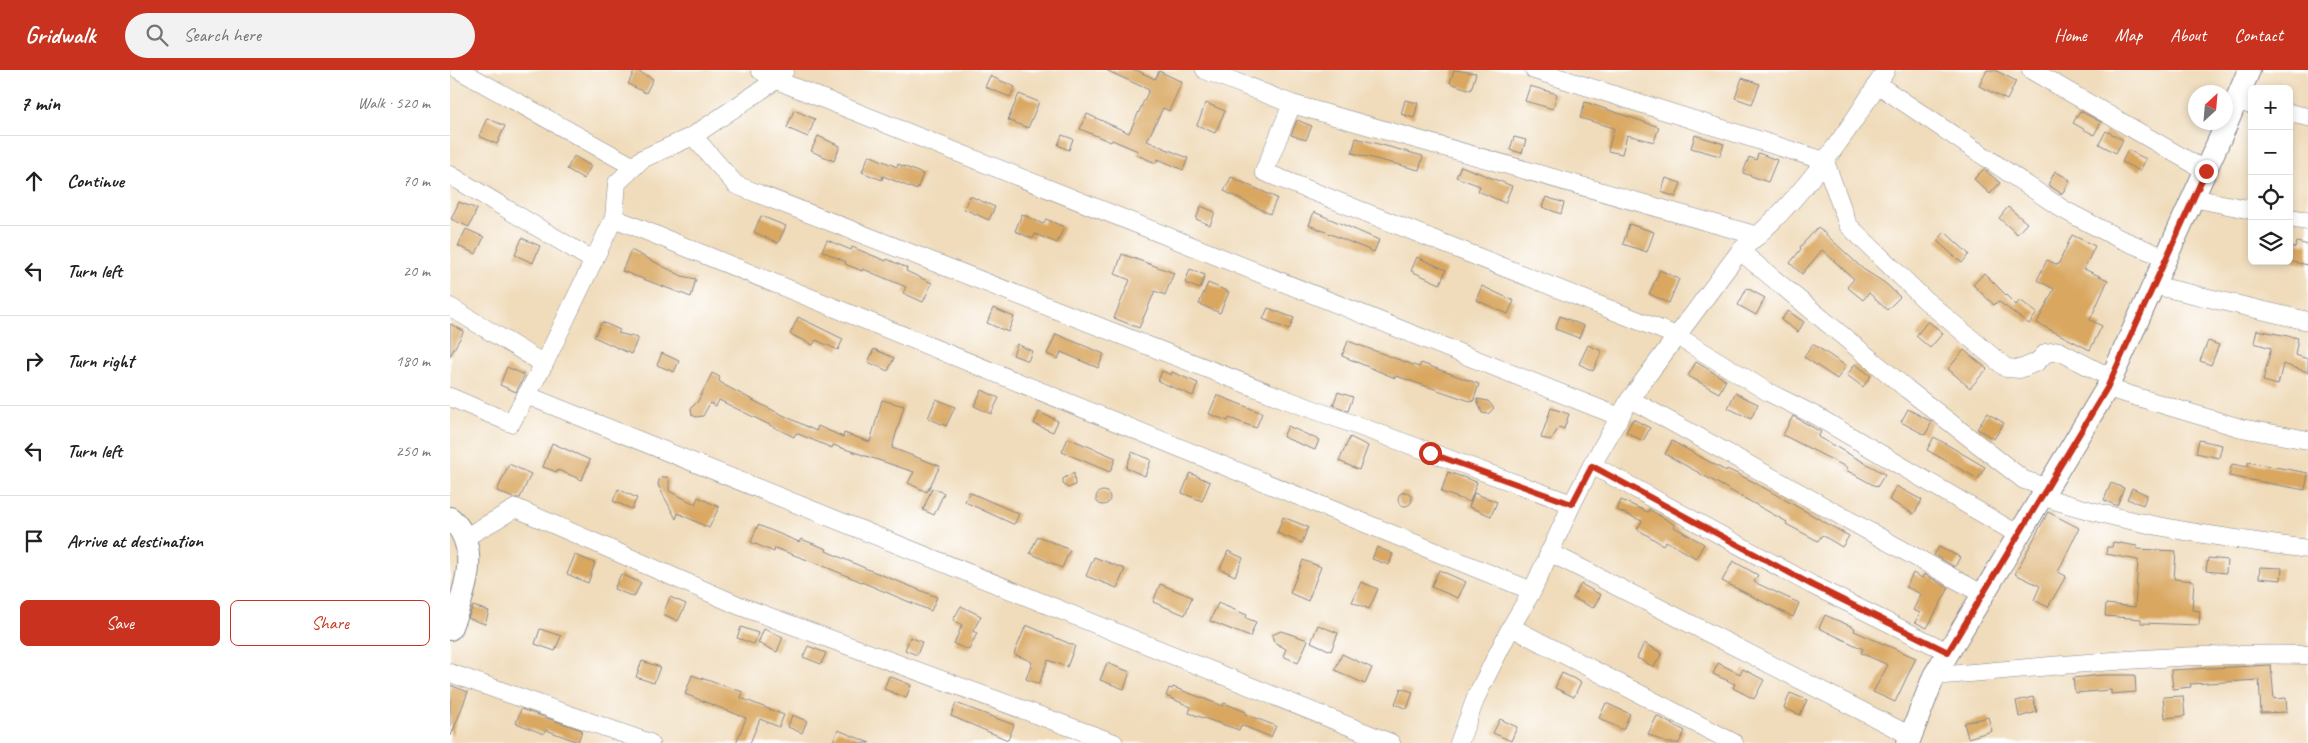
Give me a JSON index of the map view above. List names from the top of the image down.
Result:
{
  "north": "top right",
  "page": {
    "header": "Gridwalk",
    "search": "Search here",
    "nav": [
      "Home",
      "Map",
      "About",
      "Contact"
    ],
    "heading": ["7 min", "Walk · 520 m"],
    "map_buttons": ["+", "−"],
    "list": [
      ["Continue", "70 m"],
      ["Turn left", "20 m"],
      ["Turn right", "180 m"],
      ["Turn left", "250 m"],
      "Arrive at destination"
    ],
    "buttons": ["Save", "Share"]
  }
}
